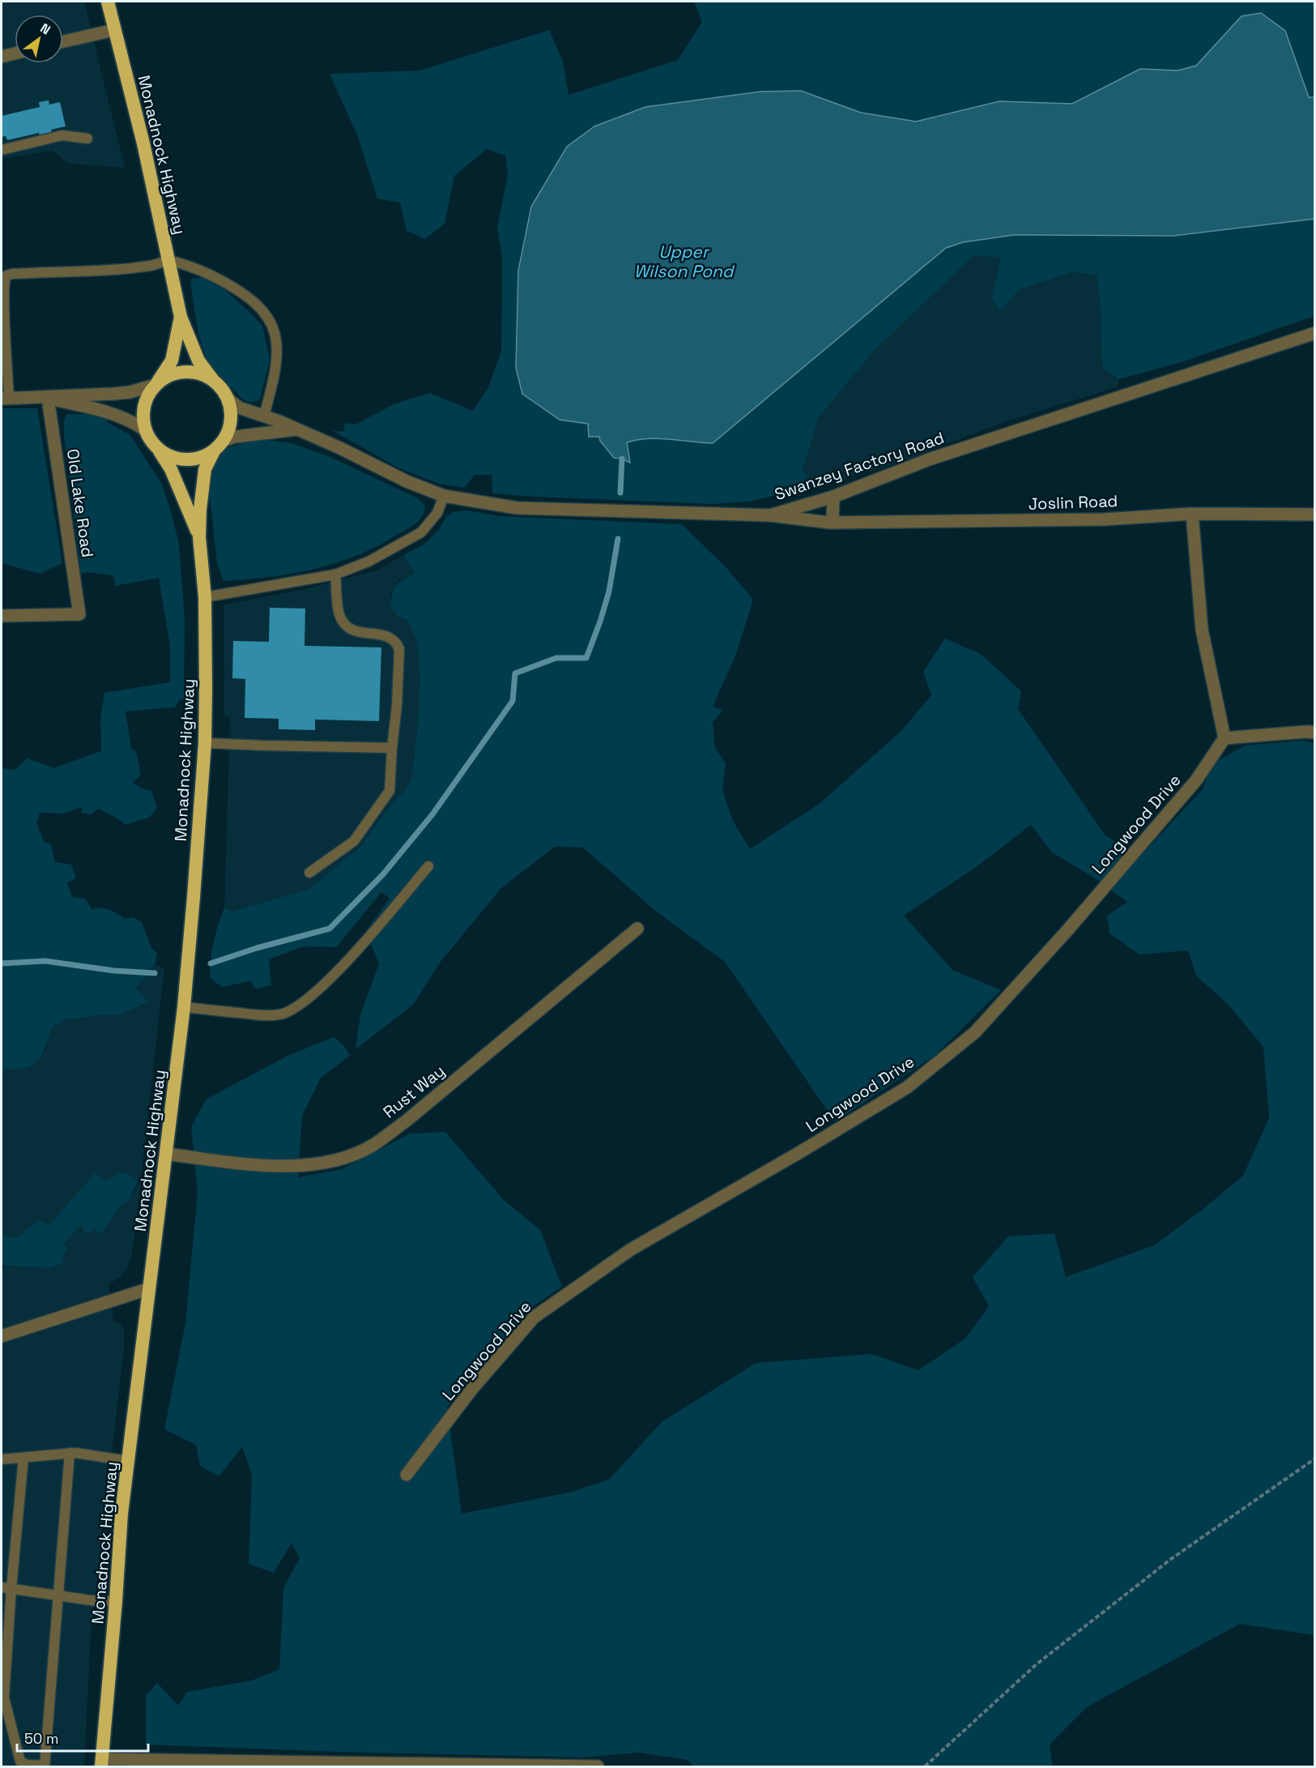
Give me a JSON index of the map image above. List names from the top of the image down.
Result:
{
  "streets": {
    "highway": ["Monadnock Highway"],
    "street": [
      "Swanzey Factory Road",
      "Joslin Road",
      "Old Lake Road",
      "Longwood Drive",
      "Rust Way"
    ]
  },
  "crossings": [
    ["Monadnock Highway", "Swanzey Factory Road"],
    ["Monadnock Highway", "Rust Way"],
    ["Swanzey Factory Road", "Joslin Road"]
  ],
  "water": ["Upper Wilson Pond"],
  "scale_bar": "50 m",
  "north": "top right"
}
